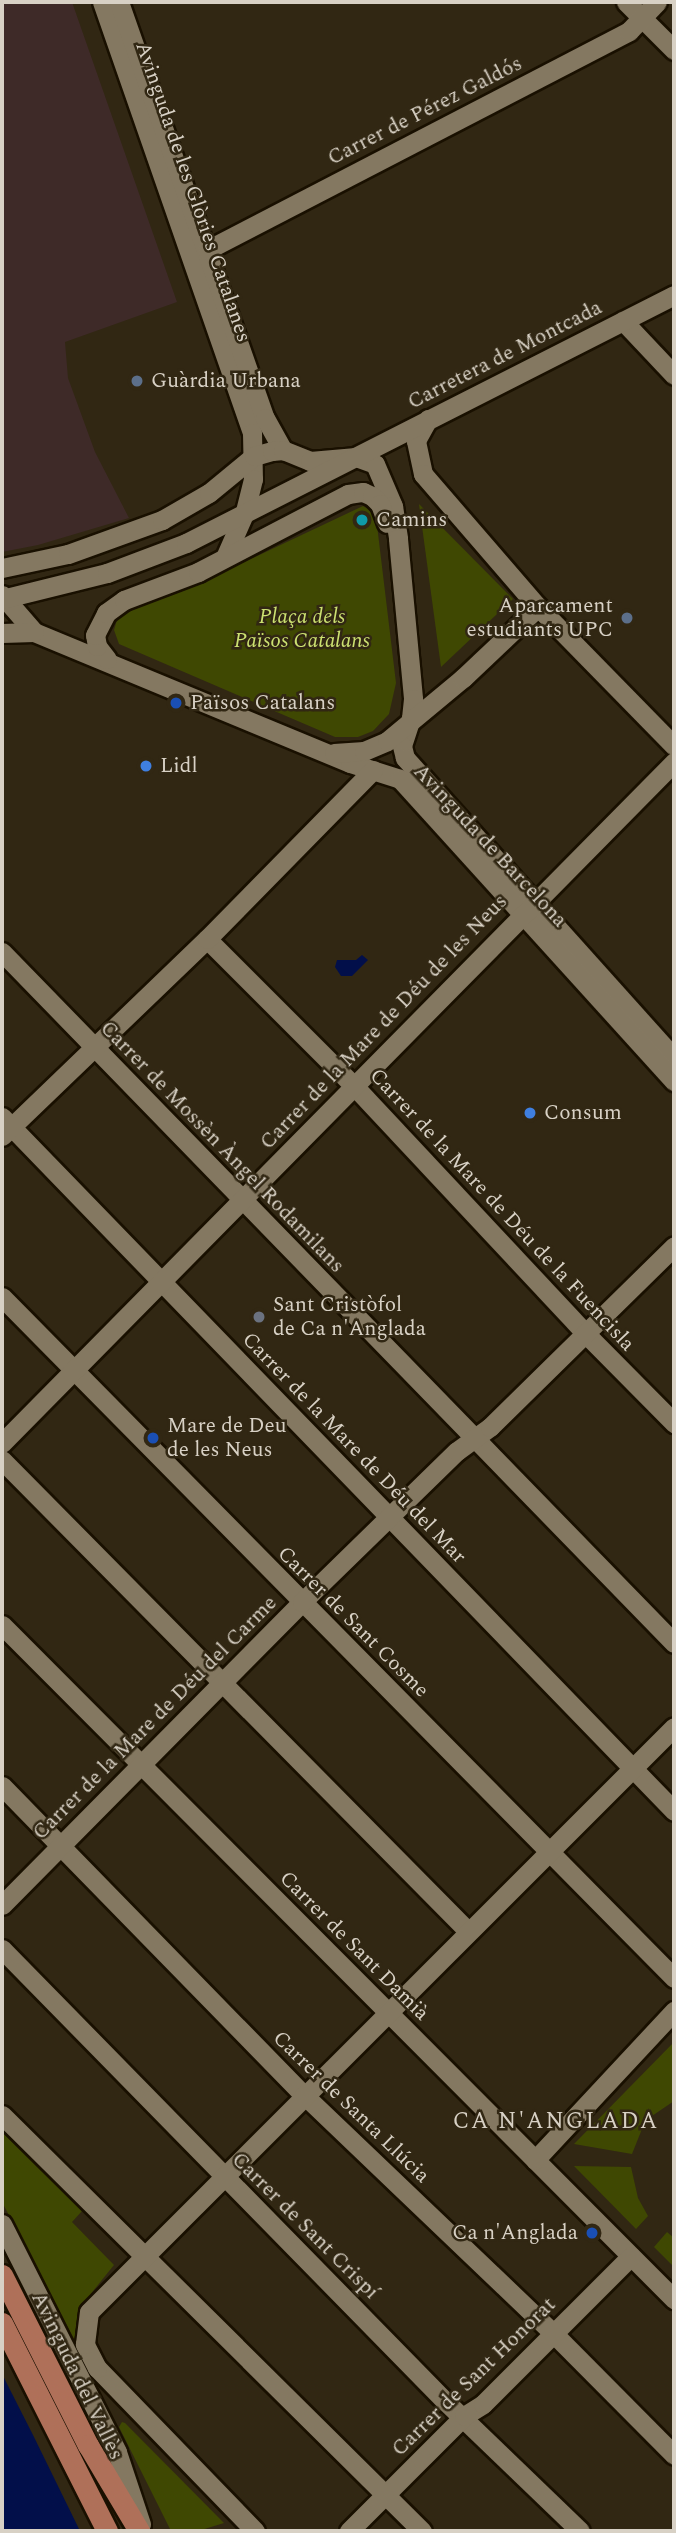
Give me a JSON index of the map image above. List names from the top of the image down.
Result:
{
  "streets": {
    "main road": ["Avinguda del Vallès"],
    "street": [
      "Carrer de Pérez Galdós",
      "Avinguda de les Glòries Catalanes",
      "Carretera de Montcada",
      "Avinguda de Barcelona",
      "Carrer de la Mare de Déu de les Neus",
      "Carrer de Mossèn Àngel Rodamilans",
      "Carrer de la Mare de Déu de la Fuencisla",
      "Carrer de la Mare de Déu del Mar",
      "Carrer de Sant Cosme",
      "Carrer de la Mare de Déu del Carme",
      "Carrer de Sant Damià",
      "Carrer de Santa Llúcia",
      "Carrer de Sant Crispí",
      "Carrer de Sant Honorat"
    ]
  },
  "crossings": [
    ["Carrer de Pérez Galdós", "Avinguda de les Glòries Catalanes"],
    ["Avinguda de les Glòries Catalanes", "Carretera de Montcada"],
    ["Carretera de Montcada", "Avinguda de Barcelona"],
    ["Avinguda de Barcelona", "Carrer de la Mare de Déu de les Neus"],
    ["Carrer de la Mare de Déu de les Neus", "Carrer de Mossèn Àngel Rodamilans"],
    ["Carrer de la Mare de Déu de les Neus", "Carrer de la Mare de Déu de la Fuencisla"],
    ["Carrer de la Mare de Déu de les Neus", "Carrer de la Mare de Déu del Mar"],
    ["Carrer de la Mare de Déu de les Neus", "Carrer de Sant Cosme"],
    ["Carrer de Mossèn Àngel Rodamilans", "Carrer de la Mare de Déu del Carme"],
    ["Carrer de la Mare de Déu de la Fuencisla", "Carrer de la Mare de Déu del Carme"],
    ["Carrer de la Mare de Déu del Mar", "Carrer de la Mare de Déu del Carme"],
    ["Carrer de Sant Cosme", "Carrer de la Mare de Déu del Carme"],
    ["Carrer de la Mare de Déu del Carme", "Carrer de Sant Damià"],
    ["Carrer de la Mare de Déu del Carme", "Carrer de Santa Llúcia"],
    ["Carrer de Sant Damià", "Carrer de Sant Honorat"],
    ["Carrer de Santa Llúcia", "Carrer de Sant Honorat"],
    ["Carrer de Sant Crispí", "Carrer de Sant Honorat"]
  ],
  "districts": ["CA N'ANGLADA"],
  "parks": ["Plaça dels Països Catalans"],
  "places": [
    "Guàrdia Urbana",
    "Camins",
    "Aparcament estudiants UPC",
    "Països Catalans",
    "Lidl",
    "Consum",
    "Sant Cristòfol de Ca n'Anglada",
    "Mare de Deu de les Neus",
    "Ca n'Anglada"
  ]
}
